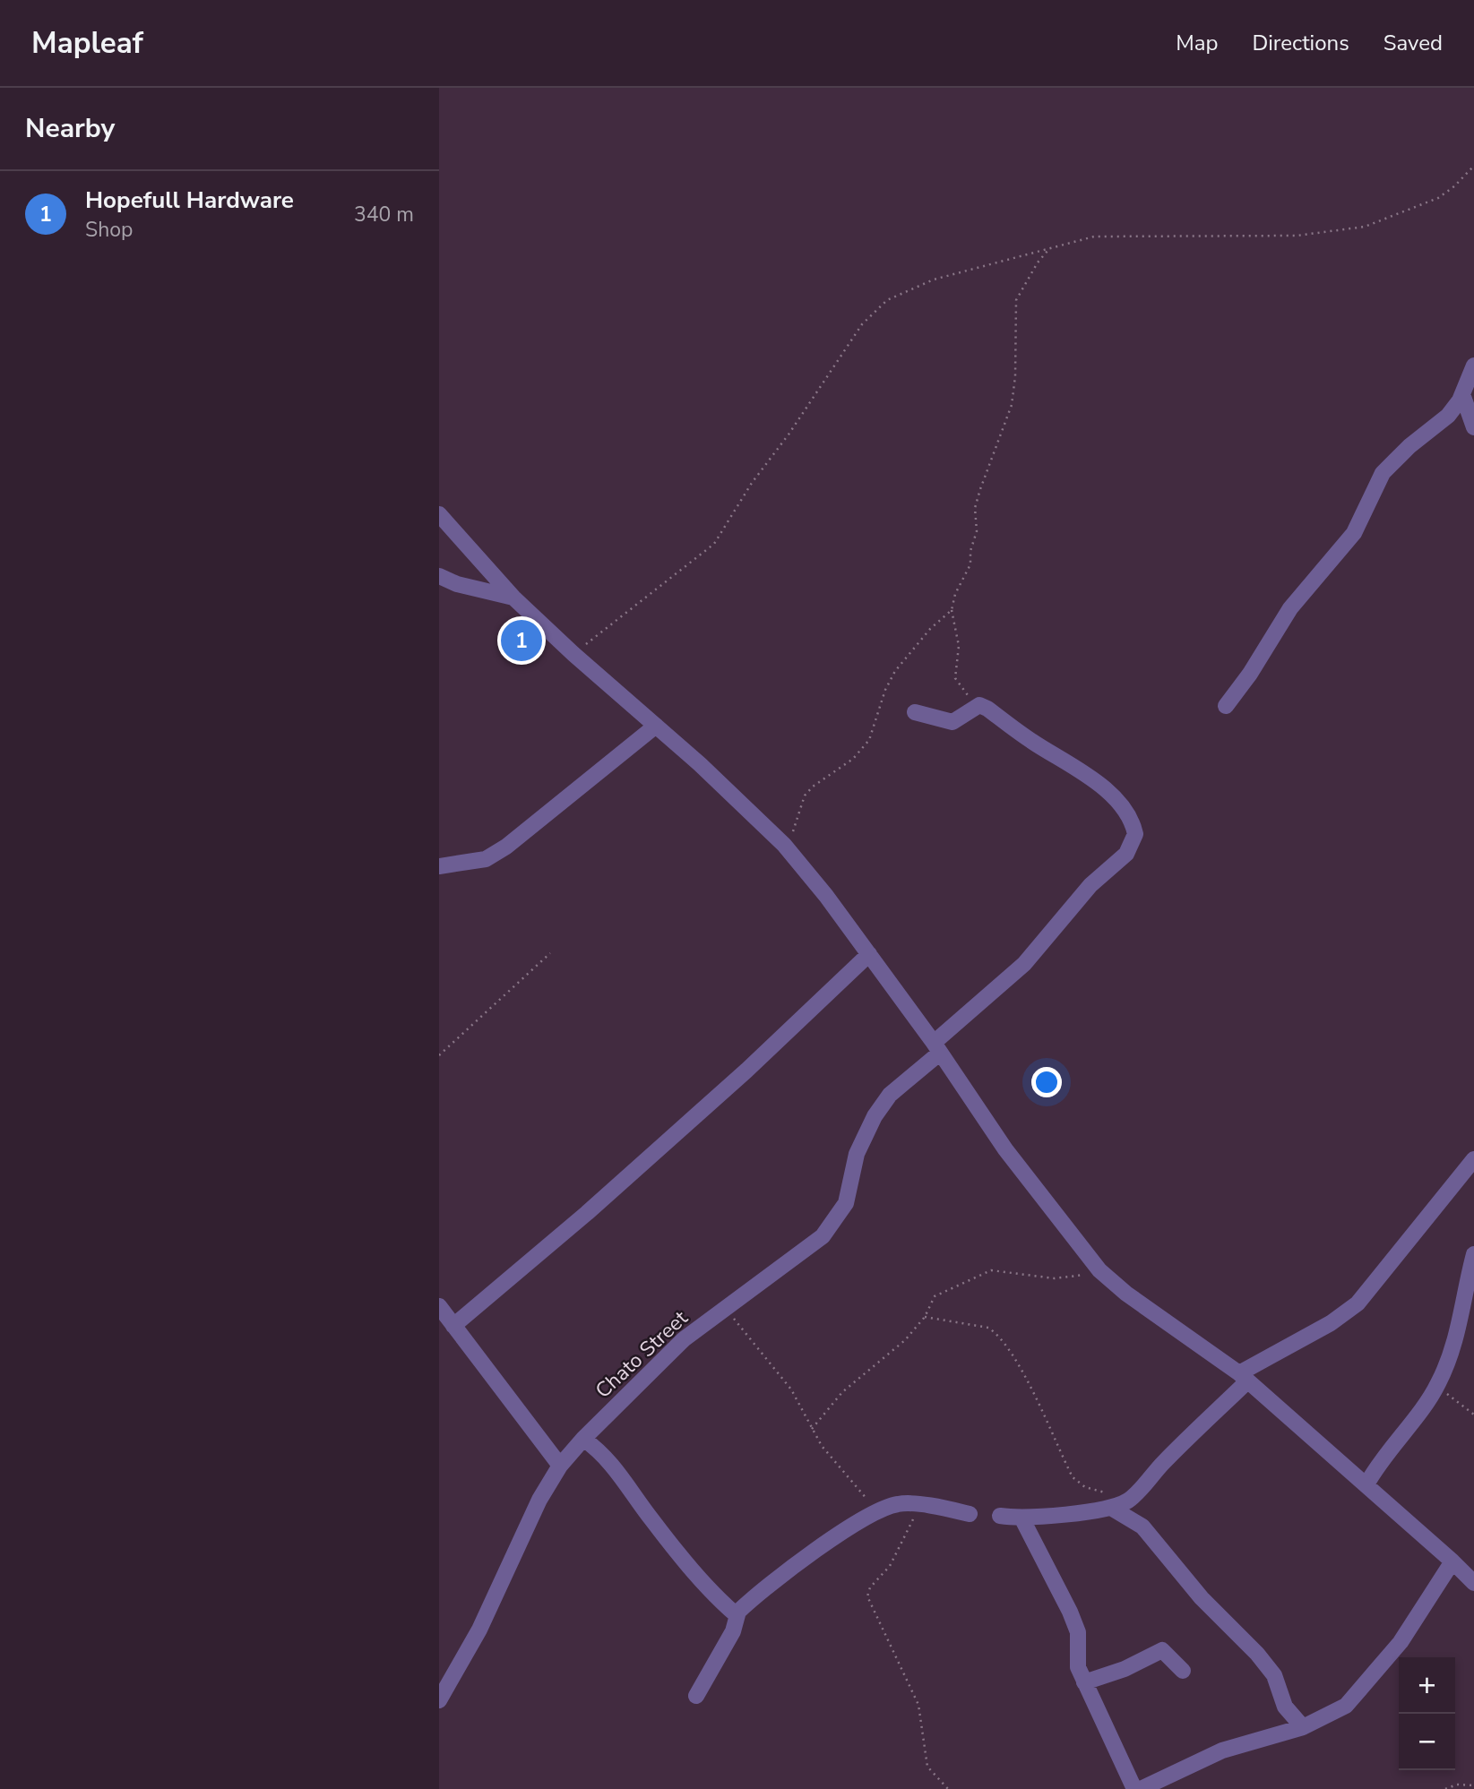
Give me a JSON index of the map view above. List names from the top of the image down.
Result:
{
  "streets": {
    "street": ["Chato Street"]
  },
  "page": {
    "header": "Mapleaf",
    "nav": ["Map", "Directions", "Saved"],
    "heading": "Nearby",
    "list": [
      {
        "mark": "1",
        "name": "Hopefull Hardware",
        "note": "Shop",
        "value": "340 m"
      }
    ],
    "pins": "1",
    "map_buttons": ["+", "−"]
  }
}
